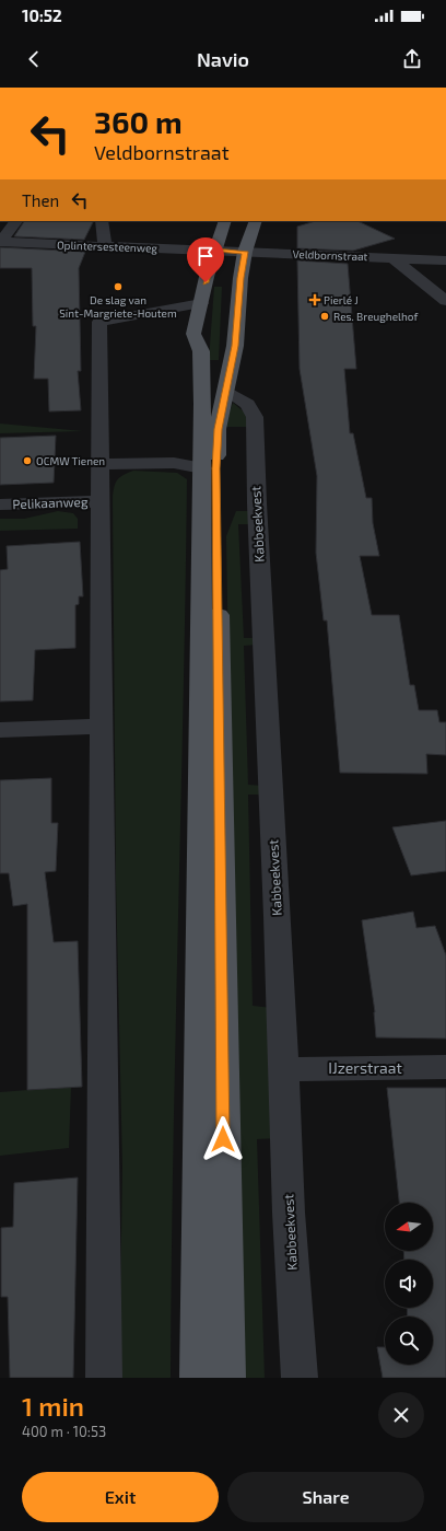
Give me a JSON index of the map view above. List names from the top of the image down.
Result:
{
  "streets": {
    "street": [
      "Oplintersesteenweg",
      "Veldbornstraat",
      "Pelikaanweg",
      "Kabbeekvest",
      "IJzerstraat"
    ]
  },
  "crossings": [
    ["Oplintersesteenweg", "Veldbornstraat"],
    ["Kabbeekvest", "IJzerstraat"]
  ],
  "places": {
    "other": ["De slag van Sint-Margriete-Houtem", "Res. Breughelhof", "OCMW Tienen"],
    "health": ["Pierlé J"]
  },
  "north": "left",
  "page": {
    "status": "10:52",
    "header": "Navio",
    "turn": ["360 m", "Veldbornstraat"],
    "then": "Then",
    "heading": ["1 min", "400 m · 10:53"],
    "buttons": ["Exit", "Share"]
  }
}
